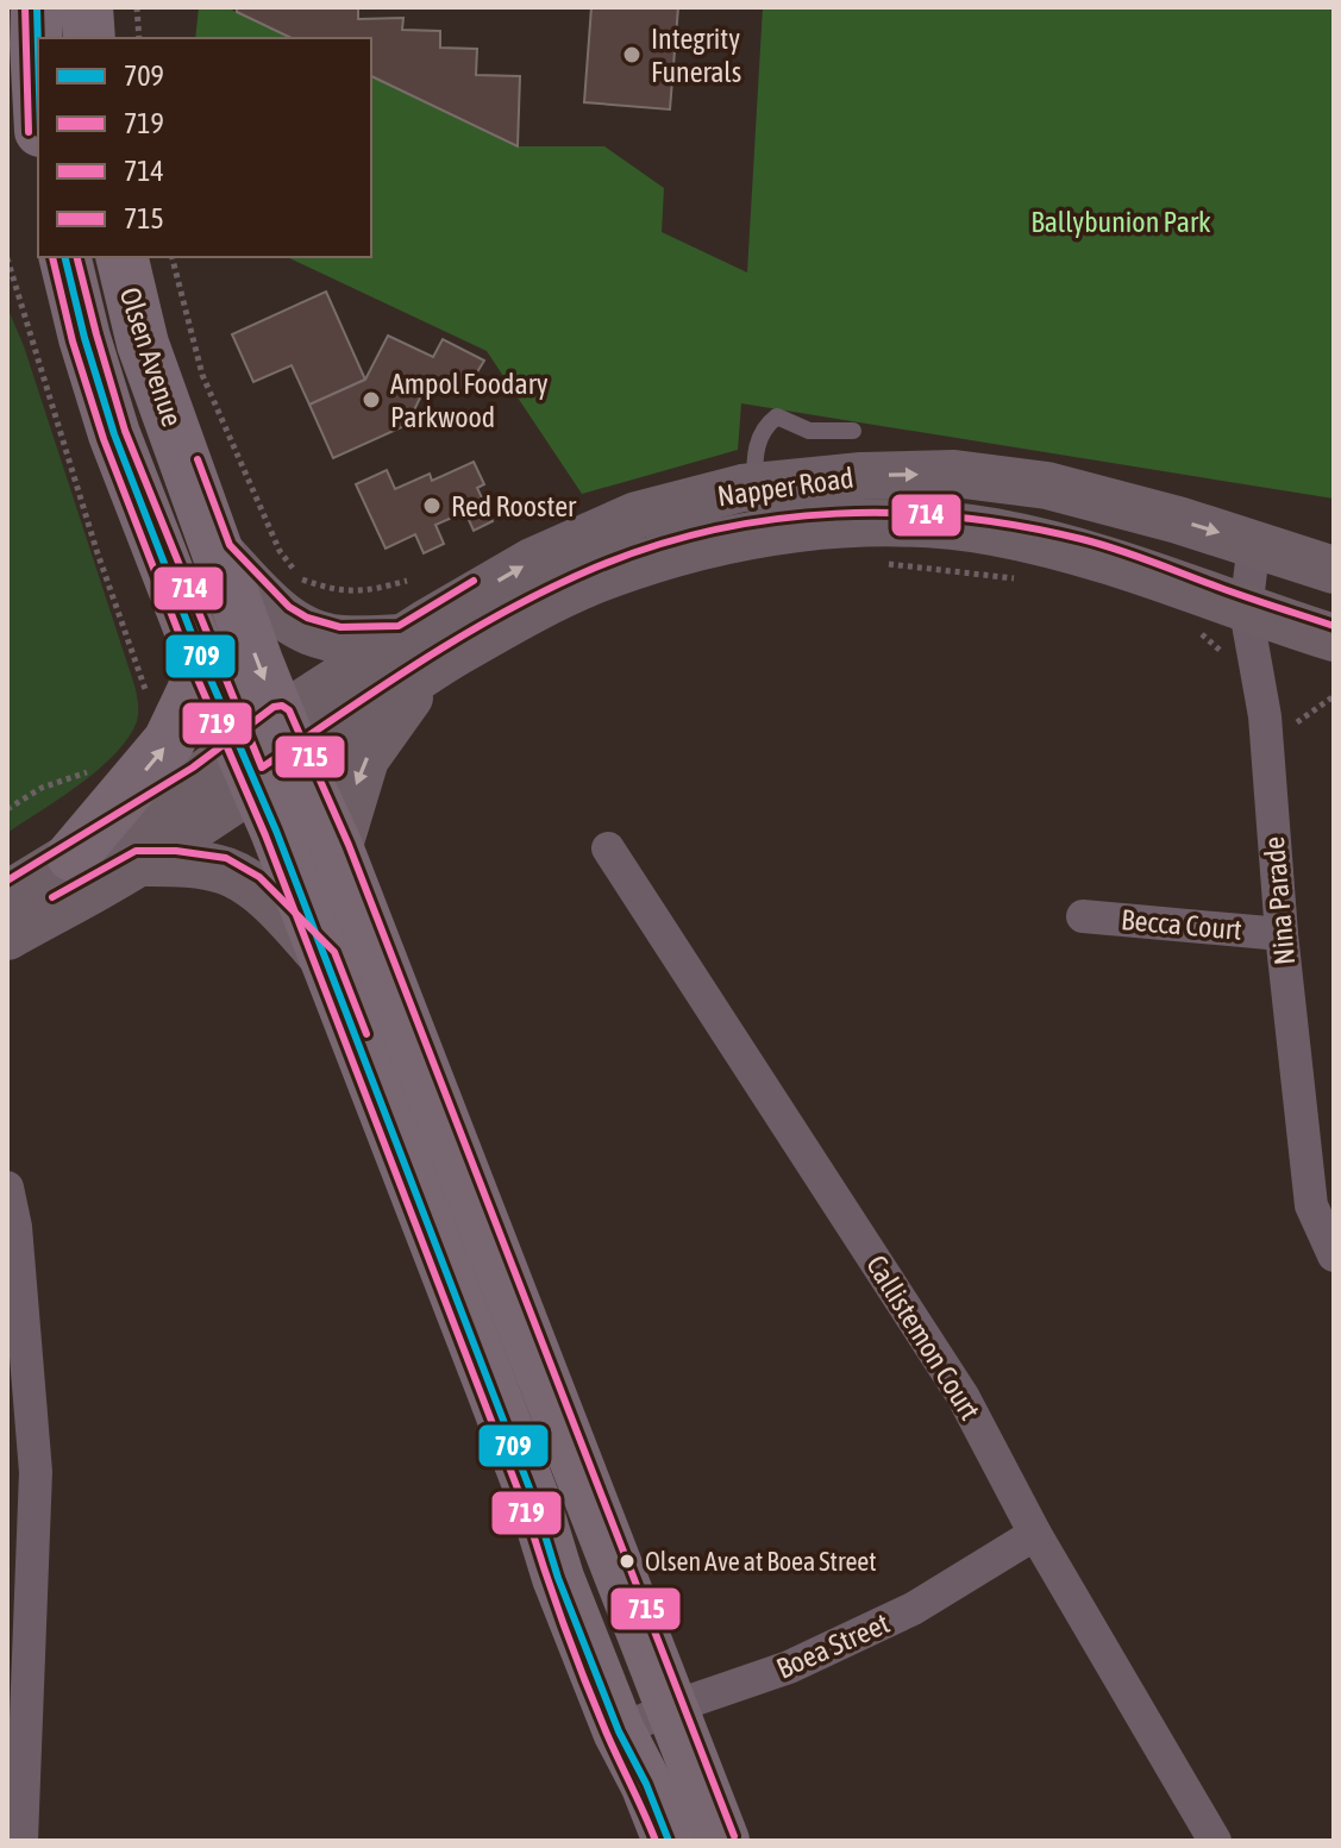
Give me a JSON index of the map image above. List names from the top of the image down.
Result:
{
  "streets": {
    "main road": ["Olsen Avenue", "Napper Road"],
    "street": [
      "Nina Parade",
      "Becca Court",
      "Callistemon Court",
      "Boea Street"
    ]
  },
  "crossings": [
    ["Olsen Avenue", "Napper Road"],
    ["Olsen Avenue", "Boea Street"],
    ["Napper Road", "Nina Parade"],
    ["Nina Parade", "Becca Court"],
    ["Callistemon Court", "Boea Street"]
  ],
  "parks": ["Ballybunion Park"],
  "places": [
    "Integrity Funerals",
    "Ampol Foodary Parkwood",
    "Red Rooster",
    "Olsen Ave at Boea Street"
  ],
  "lines": [
    "transit line 709",
    "transit line 719",
    "transit line 714",
    "transit line 715"
  ],
  "legend": [
    "709",
    "719",
    "714",
    "715"
  ]
}
